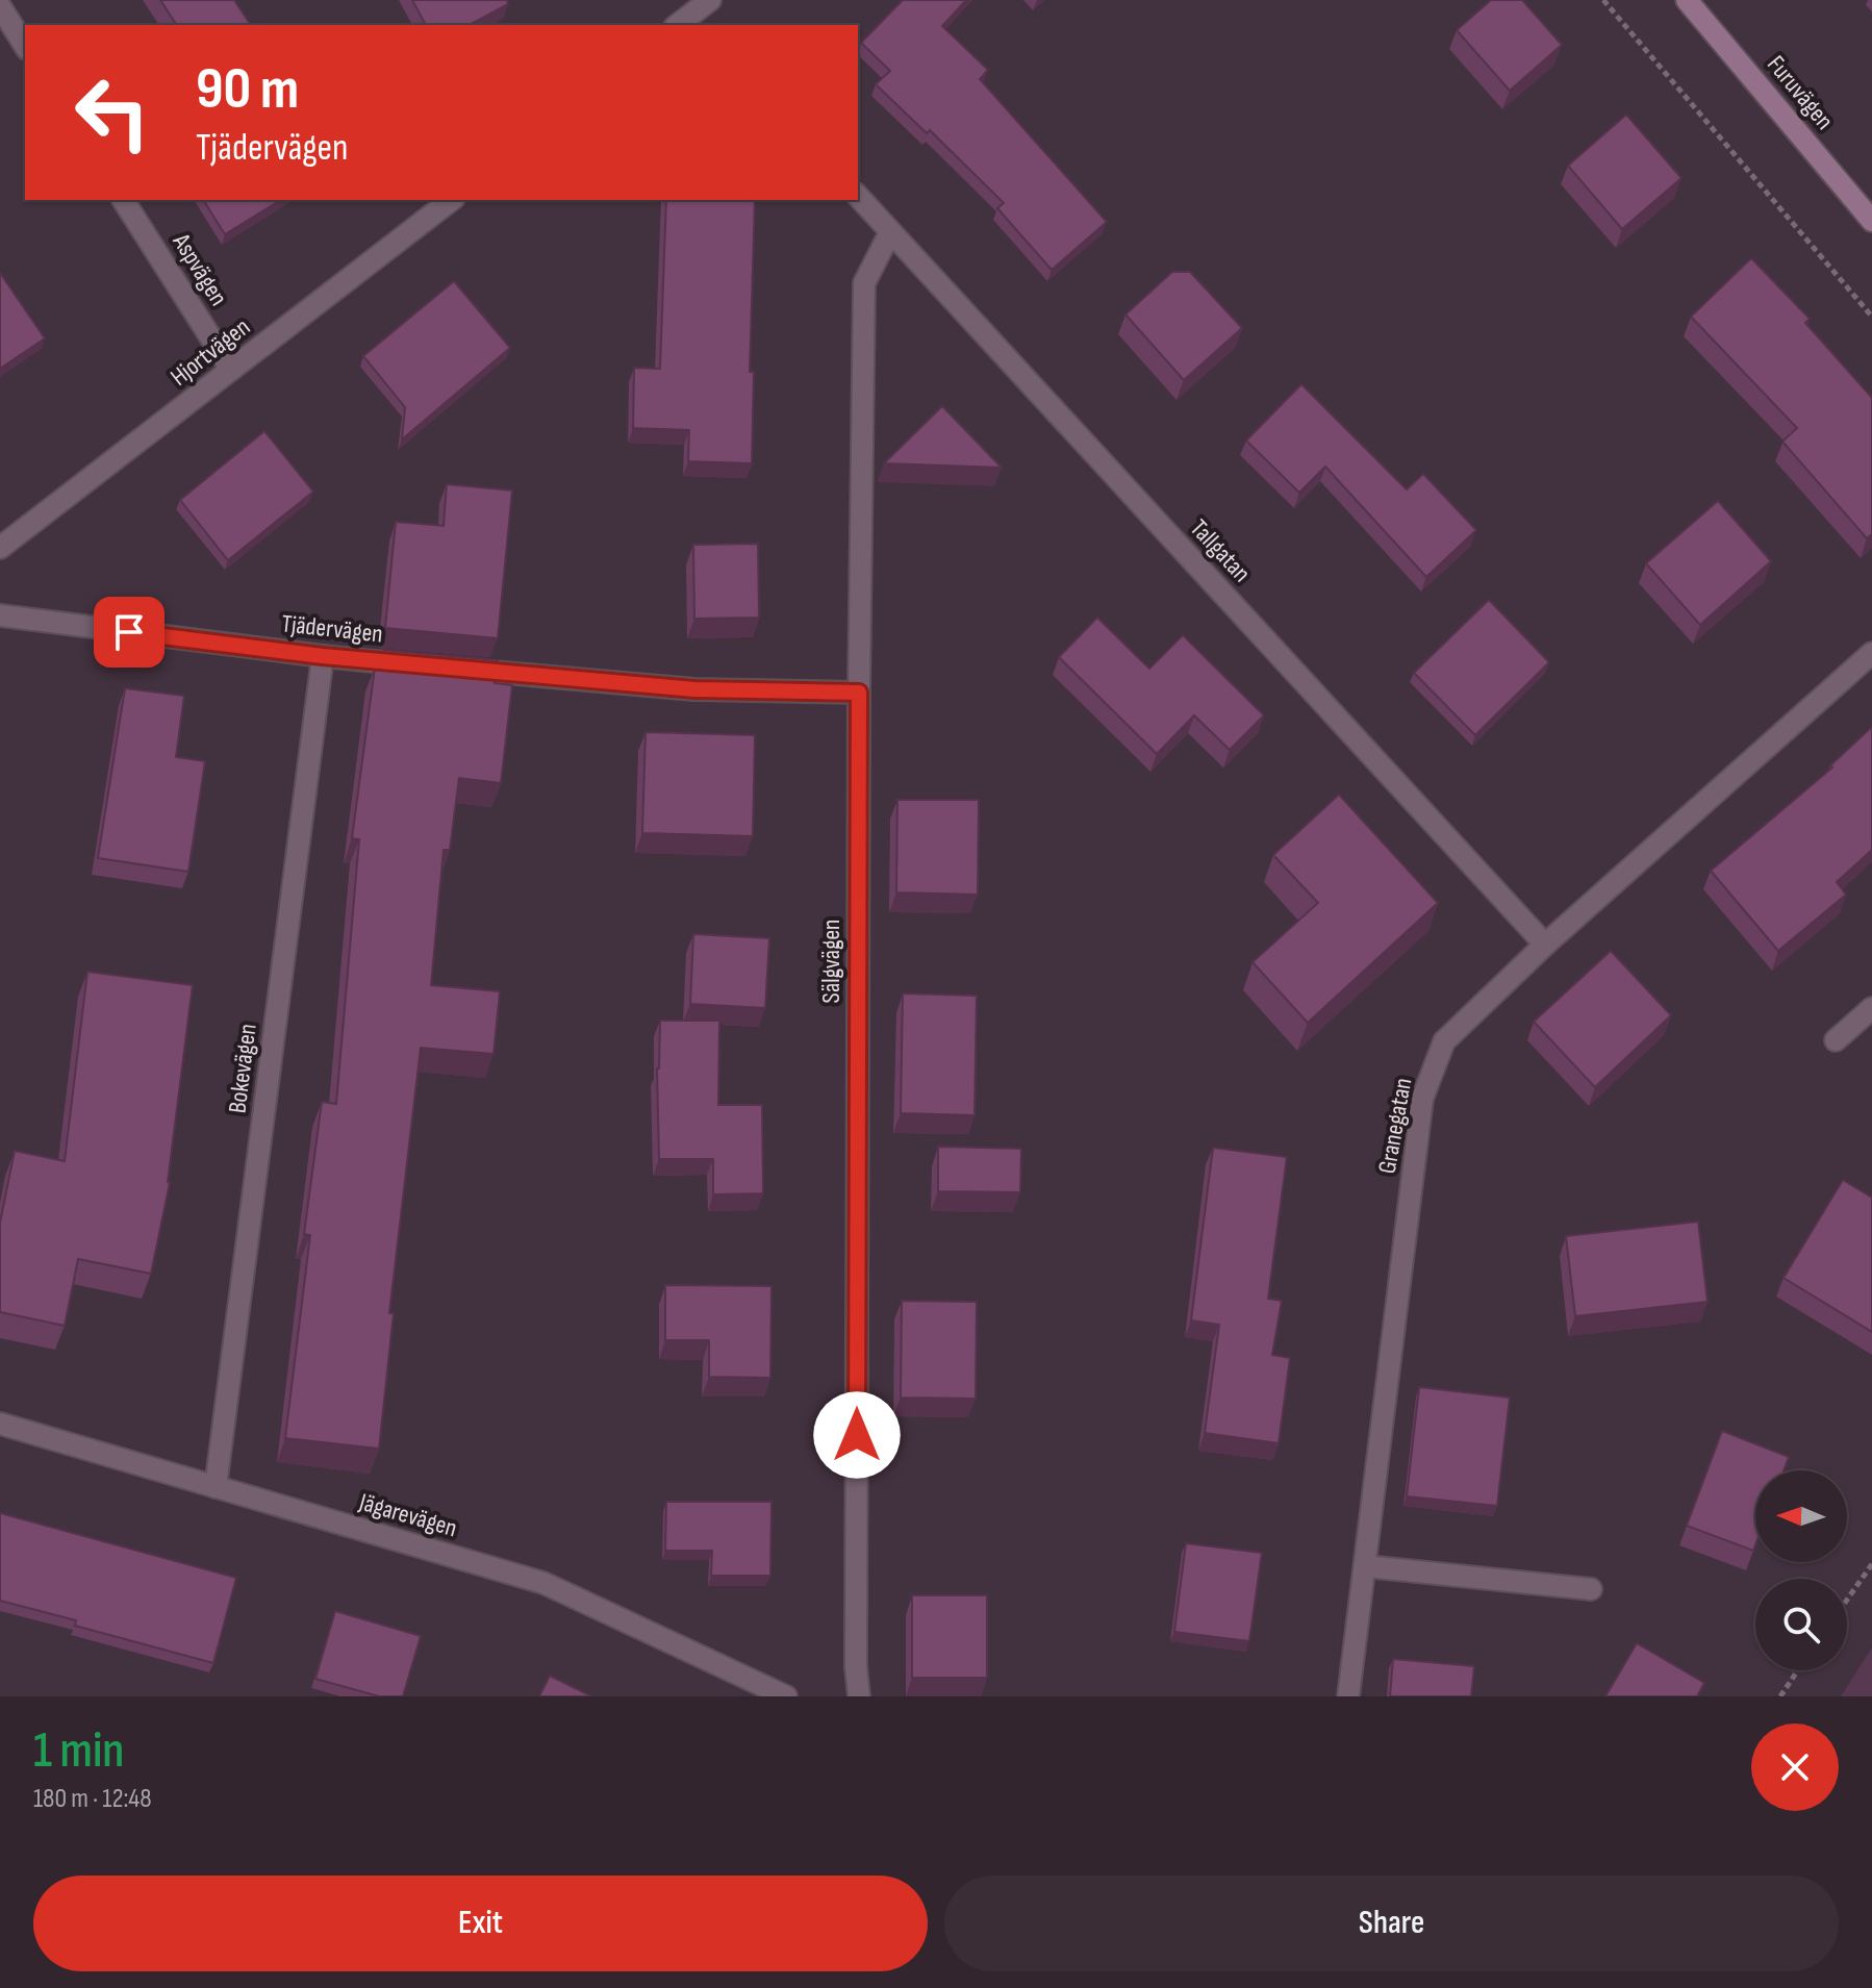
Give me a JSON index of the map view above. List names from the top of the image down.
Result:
{
  "streets": {
    "street": [
      "Furuvägen",
      "Aspvägen",
      "Hjortvägen",
      "Tallgatan",
      "Tjädervägen",
      "Sälgvägen",
      "Bokevägen",
      "Granegatan",
      "Jägarevägen"
    ]
  },
  "crossings": [
    ["Aspvägen", "Hjortvägen"],
    ["Tallgatan", "Sälgvägen"],
    ["Tallgatan", "Granegatan"],
    ["Tjädervägen", "Bokevägen"],
    ["Bokevägen", "Jägarevägen"]
  ],
  "north": "left",
  "page": {
    "turn": ["90 m", "Tjädervägen"],
    "heading": ["1 min", "180 m · 12:48"],
    "buttons": ["Exit", "Share"]
  }
}
